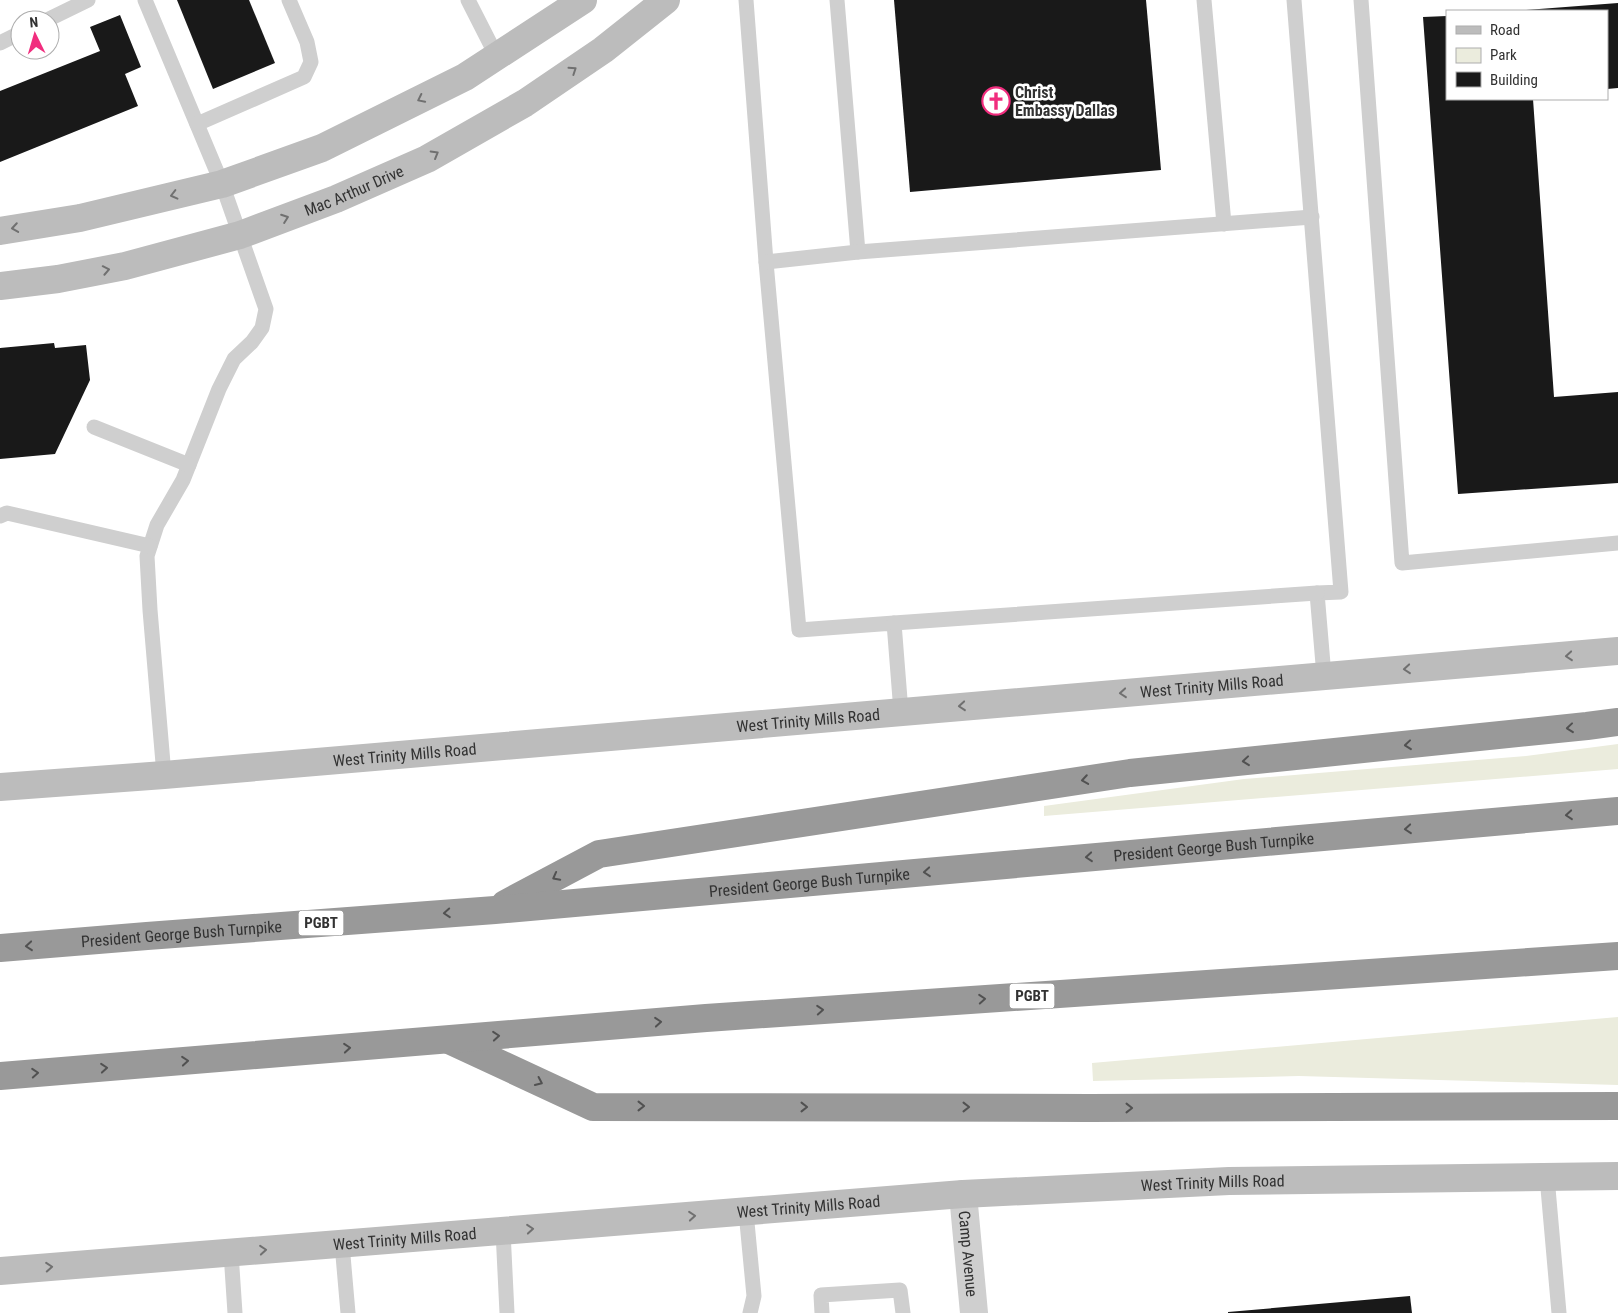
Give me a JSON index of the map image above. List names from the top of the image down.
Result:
{
  "streets": {
    "highway": ["President George Bush Turnpike", "PGBT"],
    "main road": ["Mac Arthur Drive", "West Trinity Mills Road"],
    "street": ["Camp Avenue"]
  },
  "crossings": [
    ["West Trinity Mills Road", "Camp Avenue"]
  ],
  "places": {
    "church": ["Christ Embassy Dallas"]
  },
  "legend": ["Road", "Park", "Building"],
  "north": "top"
}
